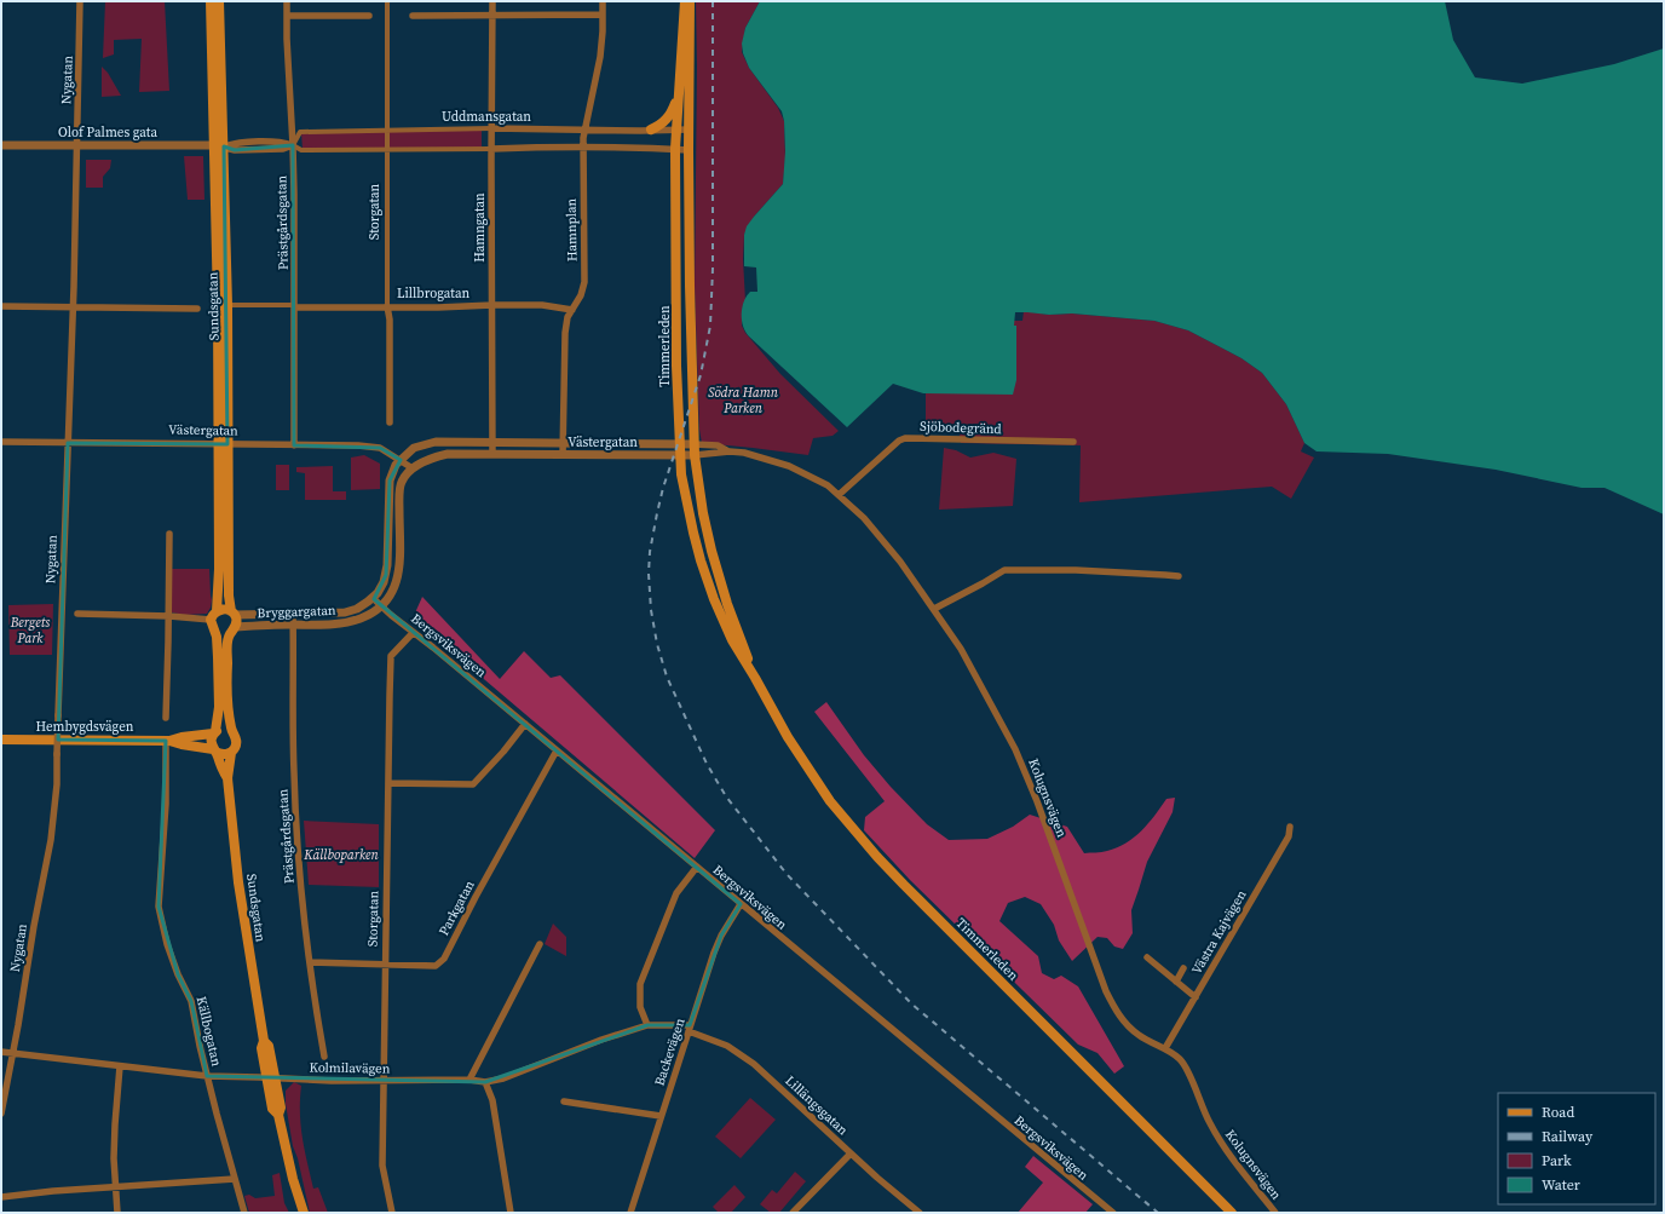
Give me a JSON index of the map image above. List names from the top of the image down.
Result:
{
  "streets": {
    "main road": ["Sundsgatan", "Timmerleden", "Hembygdsvägen"],
    "street": [
      "Nygatan",
      "Uddmansgatan",
      "Olof Palmes gata",
      "Storgatan",
      "Prästgårdsgatan",
      "Hamngatan",
      "Hamnplan",
      "Lillbrogatan",
      "Sjöbodegränd",
      "Västergatan",
      "Bryggargatan",
      "Bergsviksvägen",
      "Kolugnsvägen",
      "Parkgatan",
      "Västra Kajvägen",
      "Källbogatan",
      "Backevägen",
      "Kolmilavägen",
      "Lillängsgatan"
    ]
  },
  "crossings": [
    ["Nygatan", "Olof Palmes gata"],
    ["Nygatan", "Västergatan"],
    ["Nygatan", "Kolmilavägen"],
    ["Uddmansgatan", "Storgatan"],
    ["Uddmansgatan", "Prästgårdsgatan"],
    ["Uddmansgatan", "Hamngatan"],
    ["Uddmansgatan", "Hamnplan"],
    ["Uddmansgatan", "Timmerleden"],
    ["Olof Palmes gata", "Sundsgatan"],
    ["Storgatan", "Lillbrogatan"],
    ["Storgatan", "Bergsviksvägen"],
    ["Storgatan", "Parkgatan"],
    ["Storgatan", "Kolmilavägen"],
    ["Prästgårdsgatan", "Lillbrogatan"],
    ["Prästgårdsgatan", "Västergatan"],
    ["Prästgårdsgatan", "Bryggargatan"],
    ["Prästgårdsgatan", "Parkgatan"],
    ["Hamngatan", "Lillbrogatan"],
    ["Hamngatan", "Västergatan"],
    ["Hamnplan", "Lillbrogatan"],
    ["Hamnplan", "Västergatan"],
    ["Sundsgatan", "Västergatan"],
    ["Sundsgatan", "Bryggargatan"],
    ["Sundsgatan", "Hembygdsvägen"],
    ["Sundsgatan", "Kolmilavägen"],
    ["Timmerleden", "Västergatan"],
    ["Timmerleden", "Kolugnsvägen"],
    ["Sjöbodegränd", "Kolugnsvägen"],
    ["Västergatan", "Kolugnsvägen"],
    ["Bryggargatan", "Bergsviksvägen"],
    ["Bergsviksvägen", "Parkgatan"],
    ["Bergsviksvägen", "Backevägen"],
    ["Hembygdsvägen", "Källbogatan"],
    ["Kolugnsvägen", "Västra Kajvägen"],
    ["Källbogatan", "Kolmilavägen"],
    ["Backevägen", "Kolmilavägen"],
    ["Backevägen", "Lillängsgatan"],
    ["Kolmilavägen", "Lillängsgatan"]
  ],
  "parks": ["Södra Hamn Parken", "Bergets Park", "Källboparken"],
  "legend": [
    "Road",
    "Railway",
    "Park",
    "Water"
  ]
}
